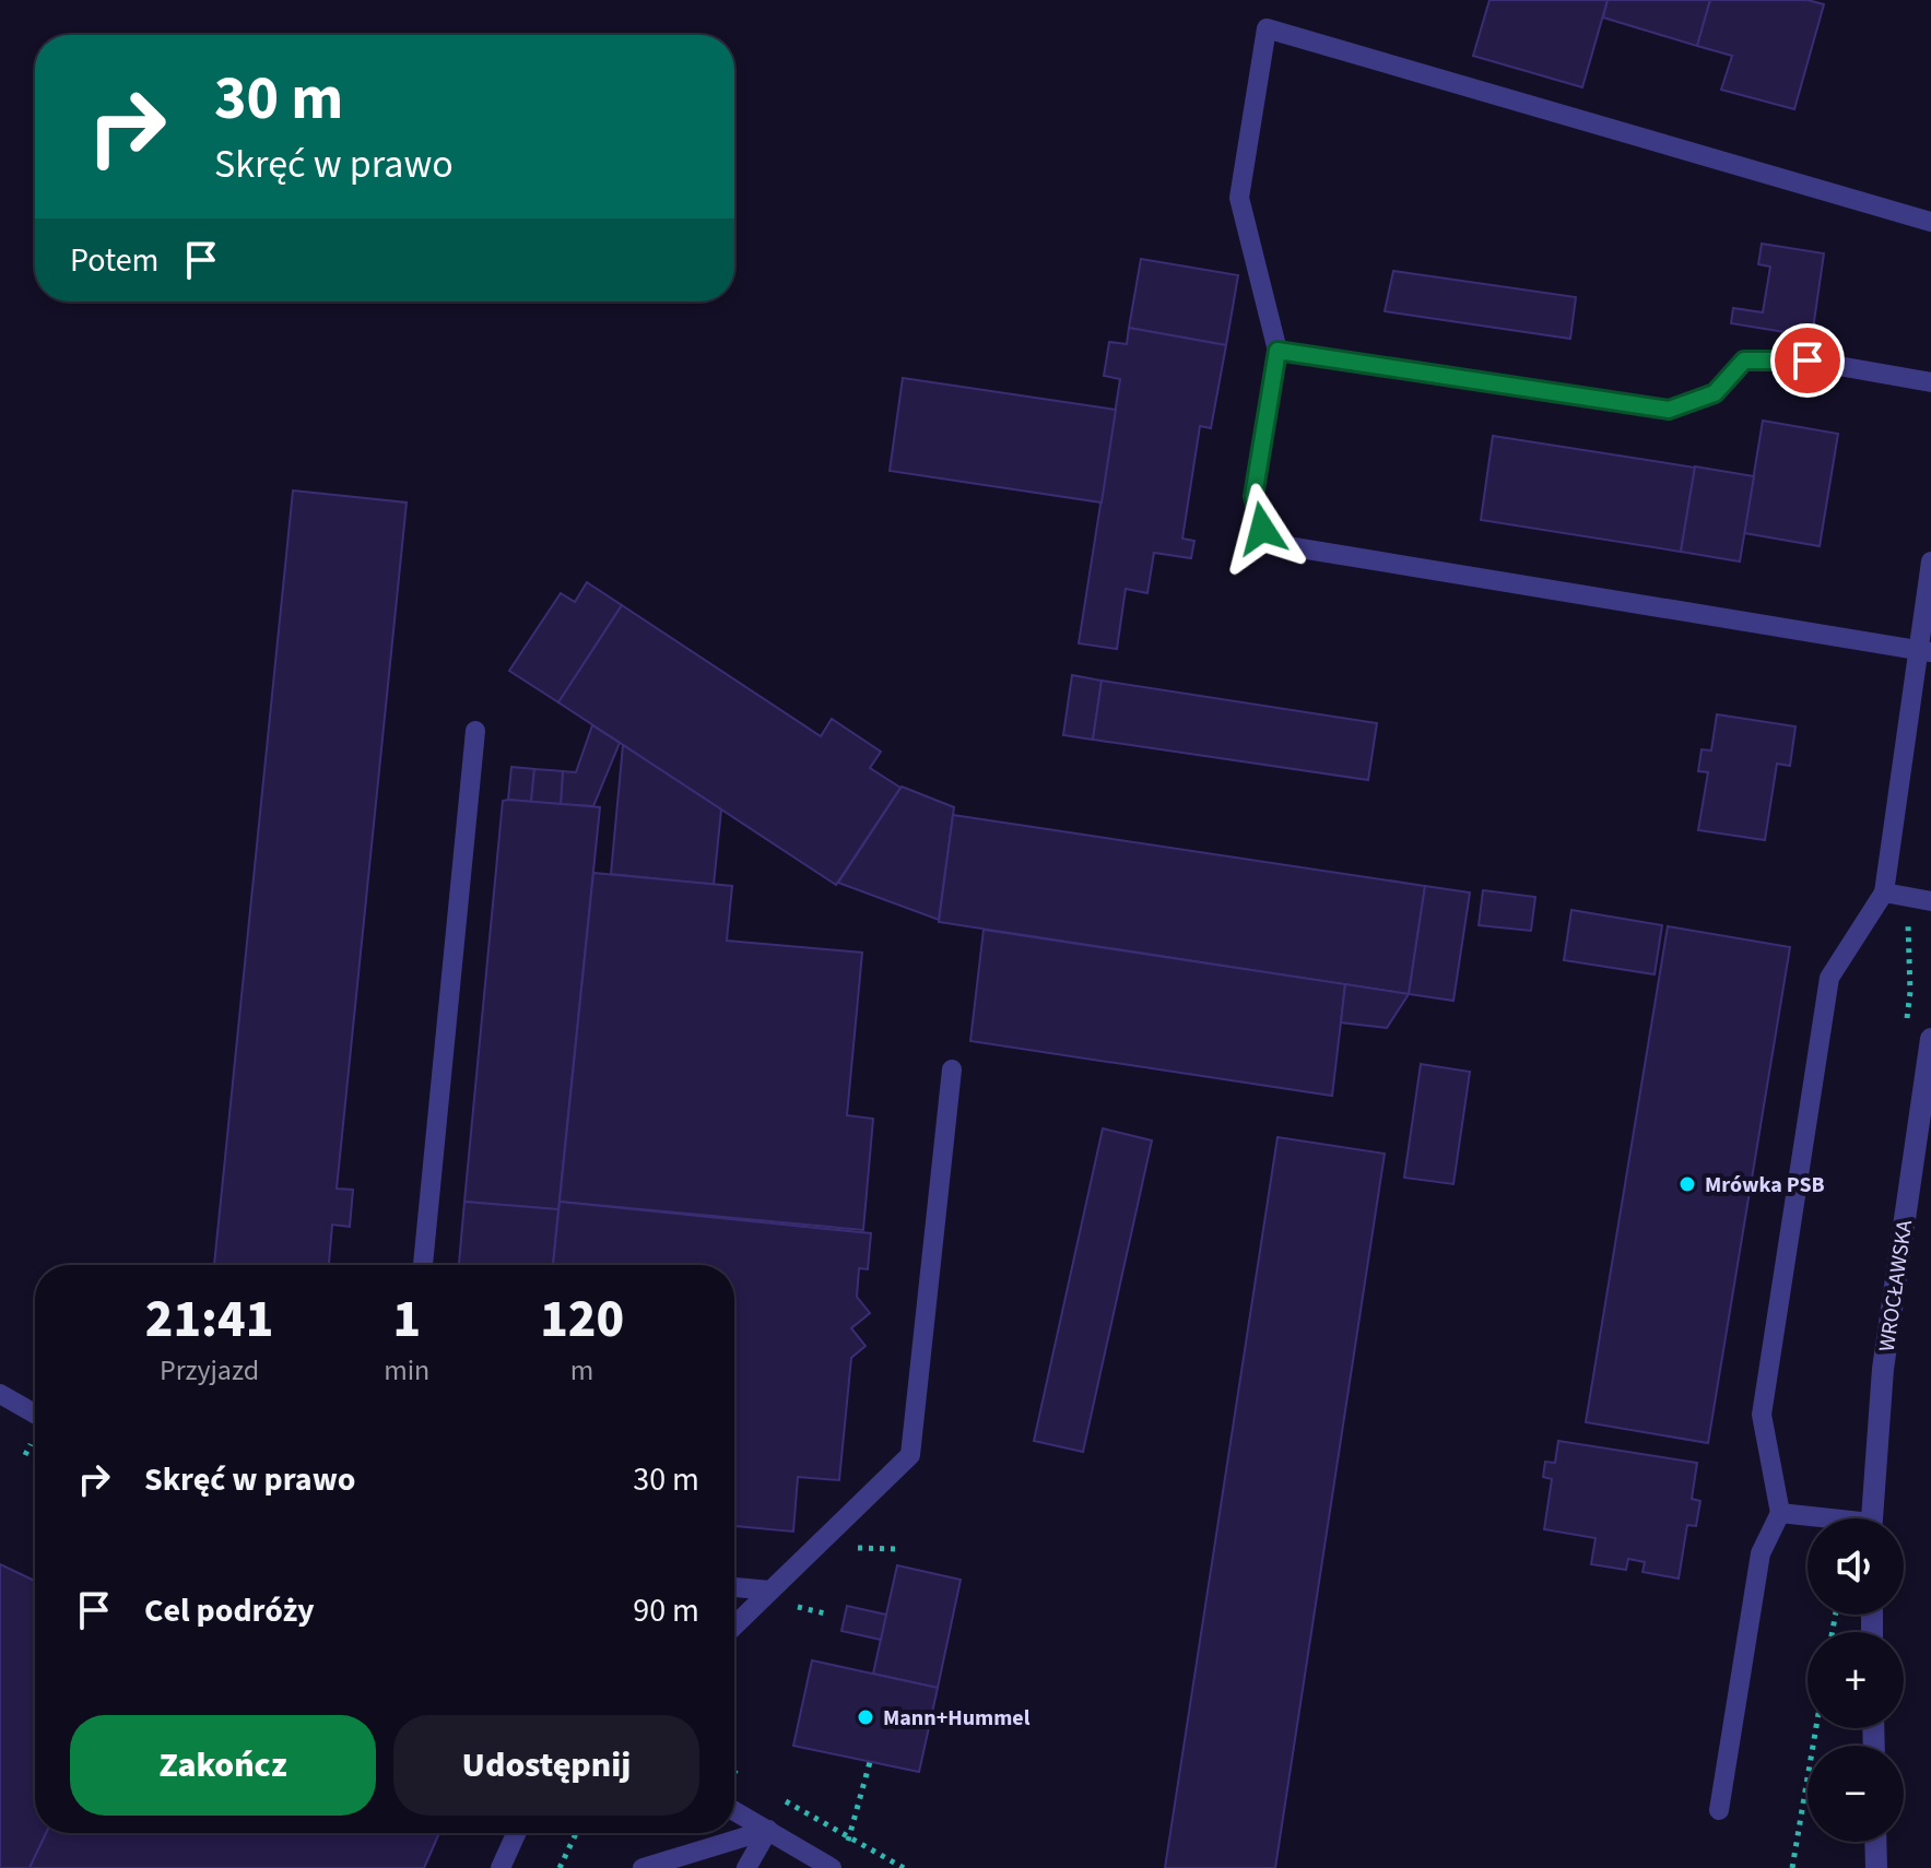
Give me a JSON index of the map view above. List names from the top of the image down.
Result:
{
  "streets": {
    "street": ["WROCŁAWSKA"]
  },
  "places": ["Mrówka PSB", "Mann+Hummel"],
  "page": {
    "turn": ["30 m", "Skręć w prawo"],
    "then": "Potem",
    "eta": [
      "21:41",
      "Przyjazd",
      "1",
      "min",
      "120",
      "m"
    ],
    "list": [
      {
        "name": "Skręć w prawo",
        "value": "30 m"
      },
      {
        "name": "Cel podróży",
        "value": "90 m"
      }
    ],
    "map_buttons": ["+", "−"],
    "buttons": ["Zakończ", "Udostępnij"]
  }
}
